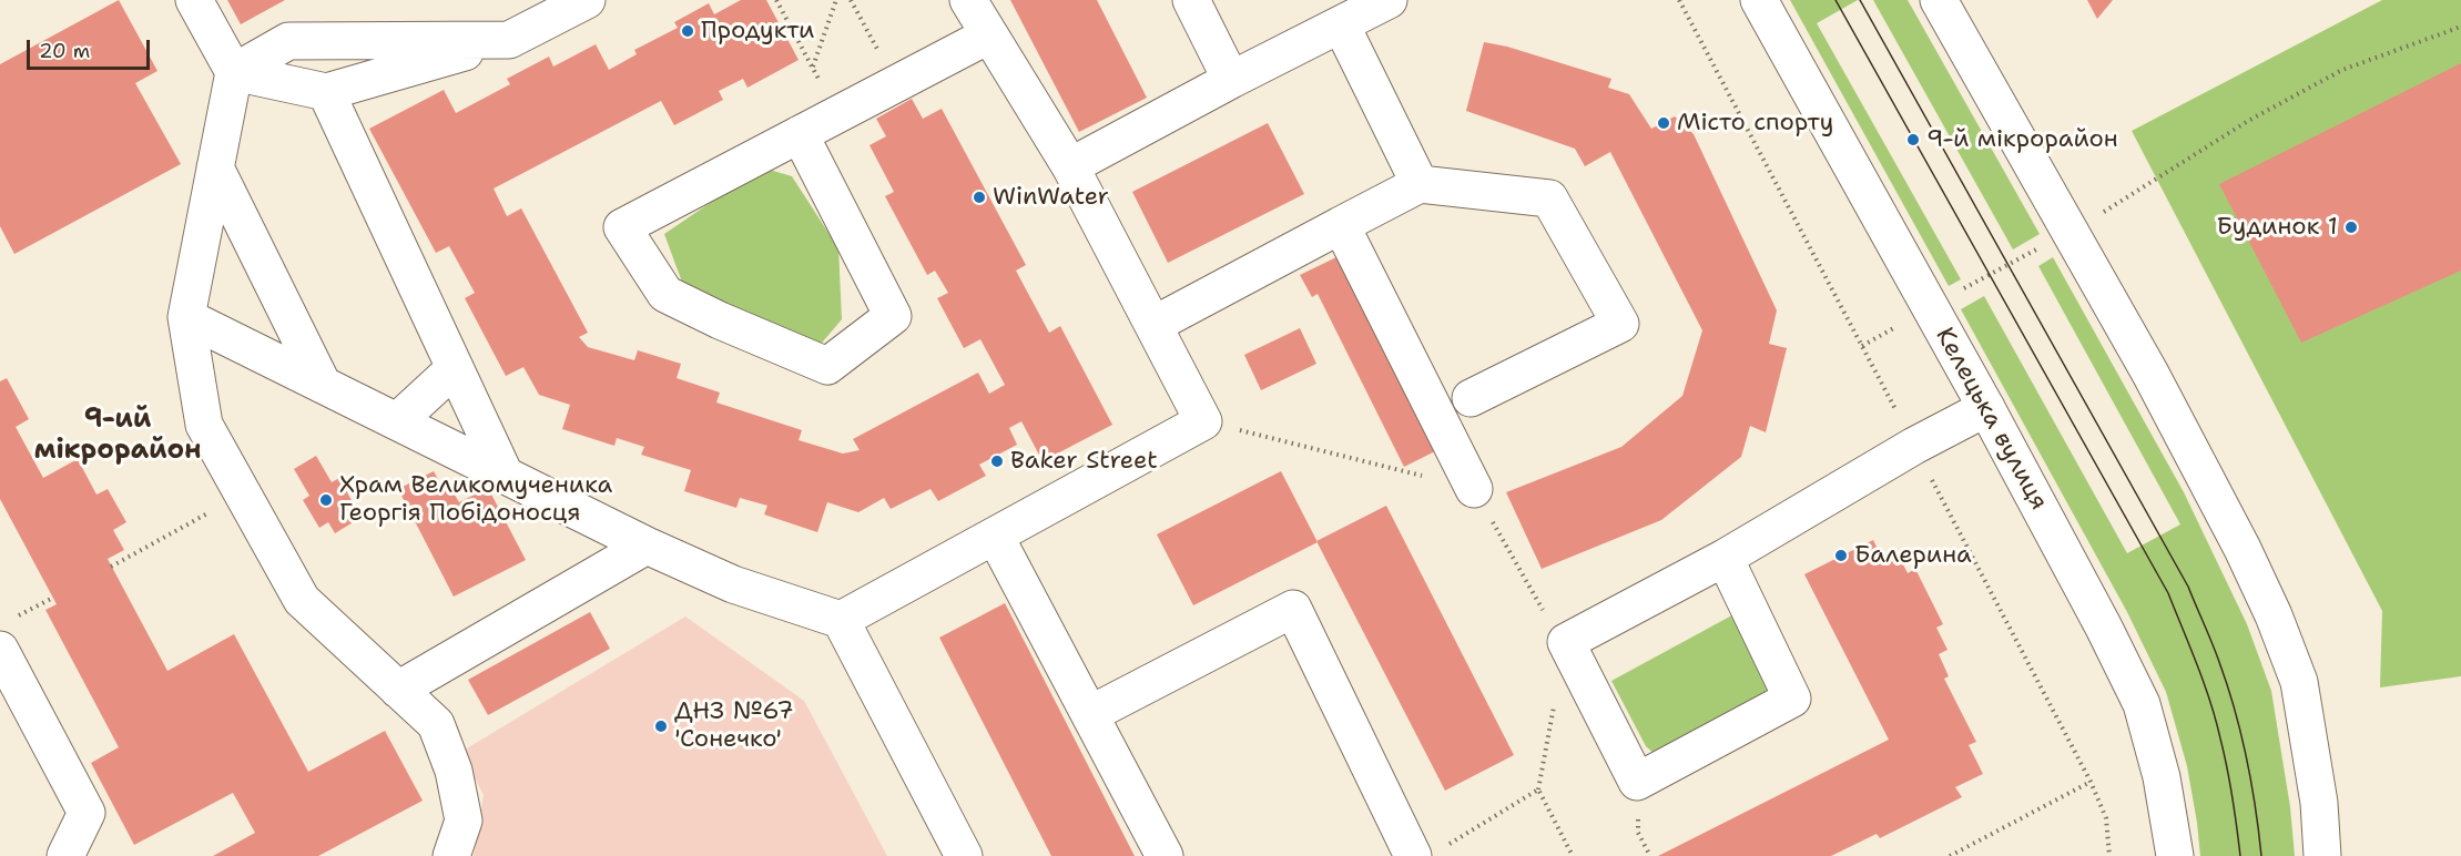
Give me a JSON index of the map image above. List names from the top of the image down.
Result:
{
  "streets": {
    "main road": ["Келецька вулиця"]
  },
  "districts": ["9-ий мікрорайон"],
  "places": [
    "Продукти",
    "Місто спорту",
    "9-й мікрорайон",
    "WinWater",
    "Будинок 1",
    "Baker Street",
    "Храм Великомученика Георгія Побідоносця",
    "Балерина",
    "ДНЗ №67 'Сонечко'"
  ],
  "scale_bar": "20 m"
}
